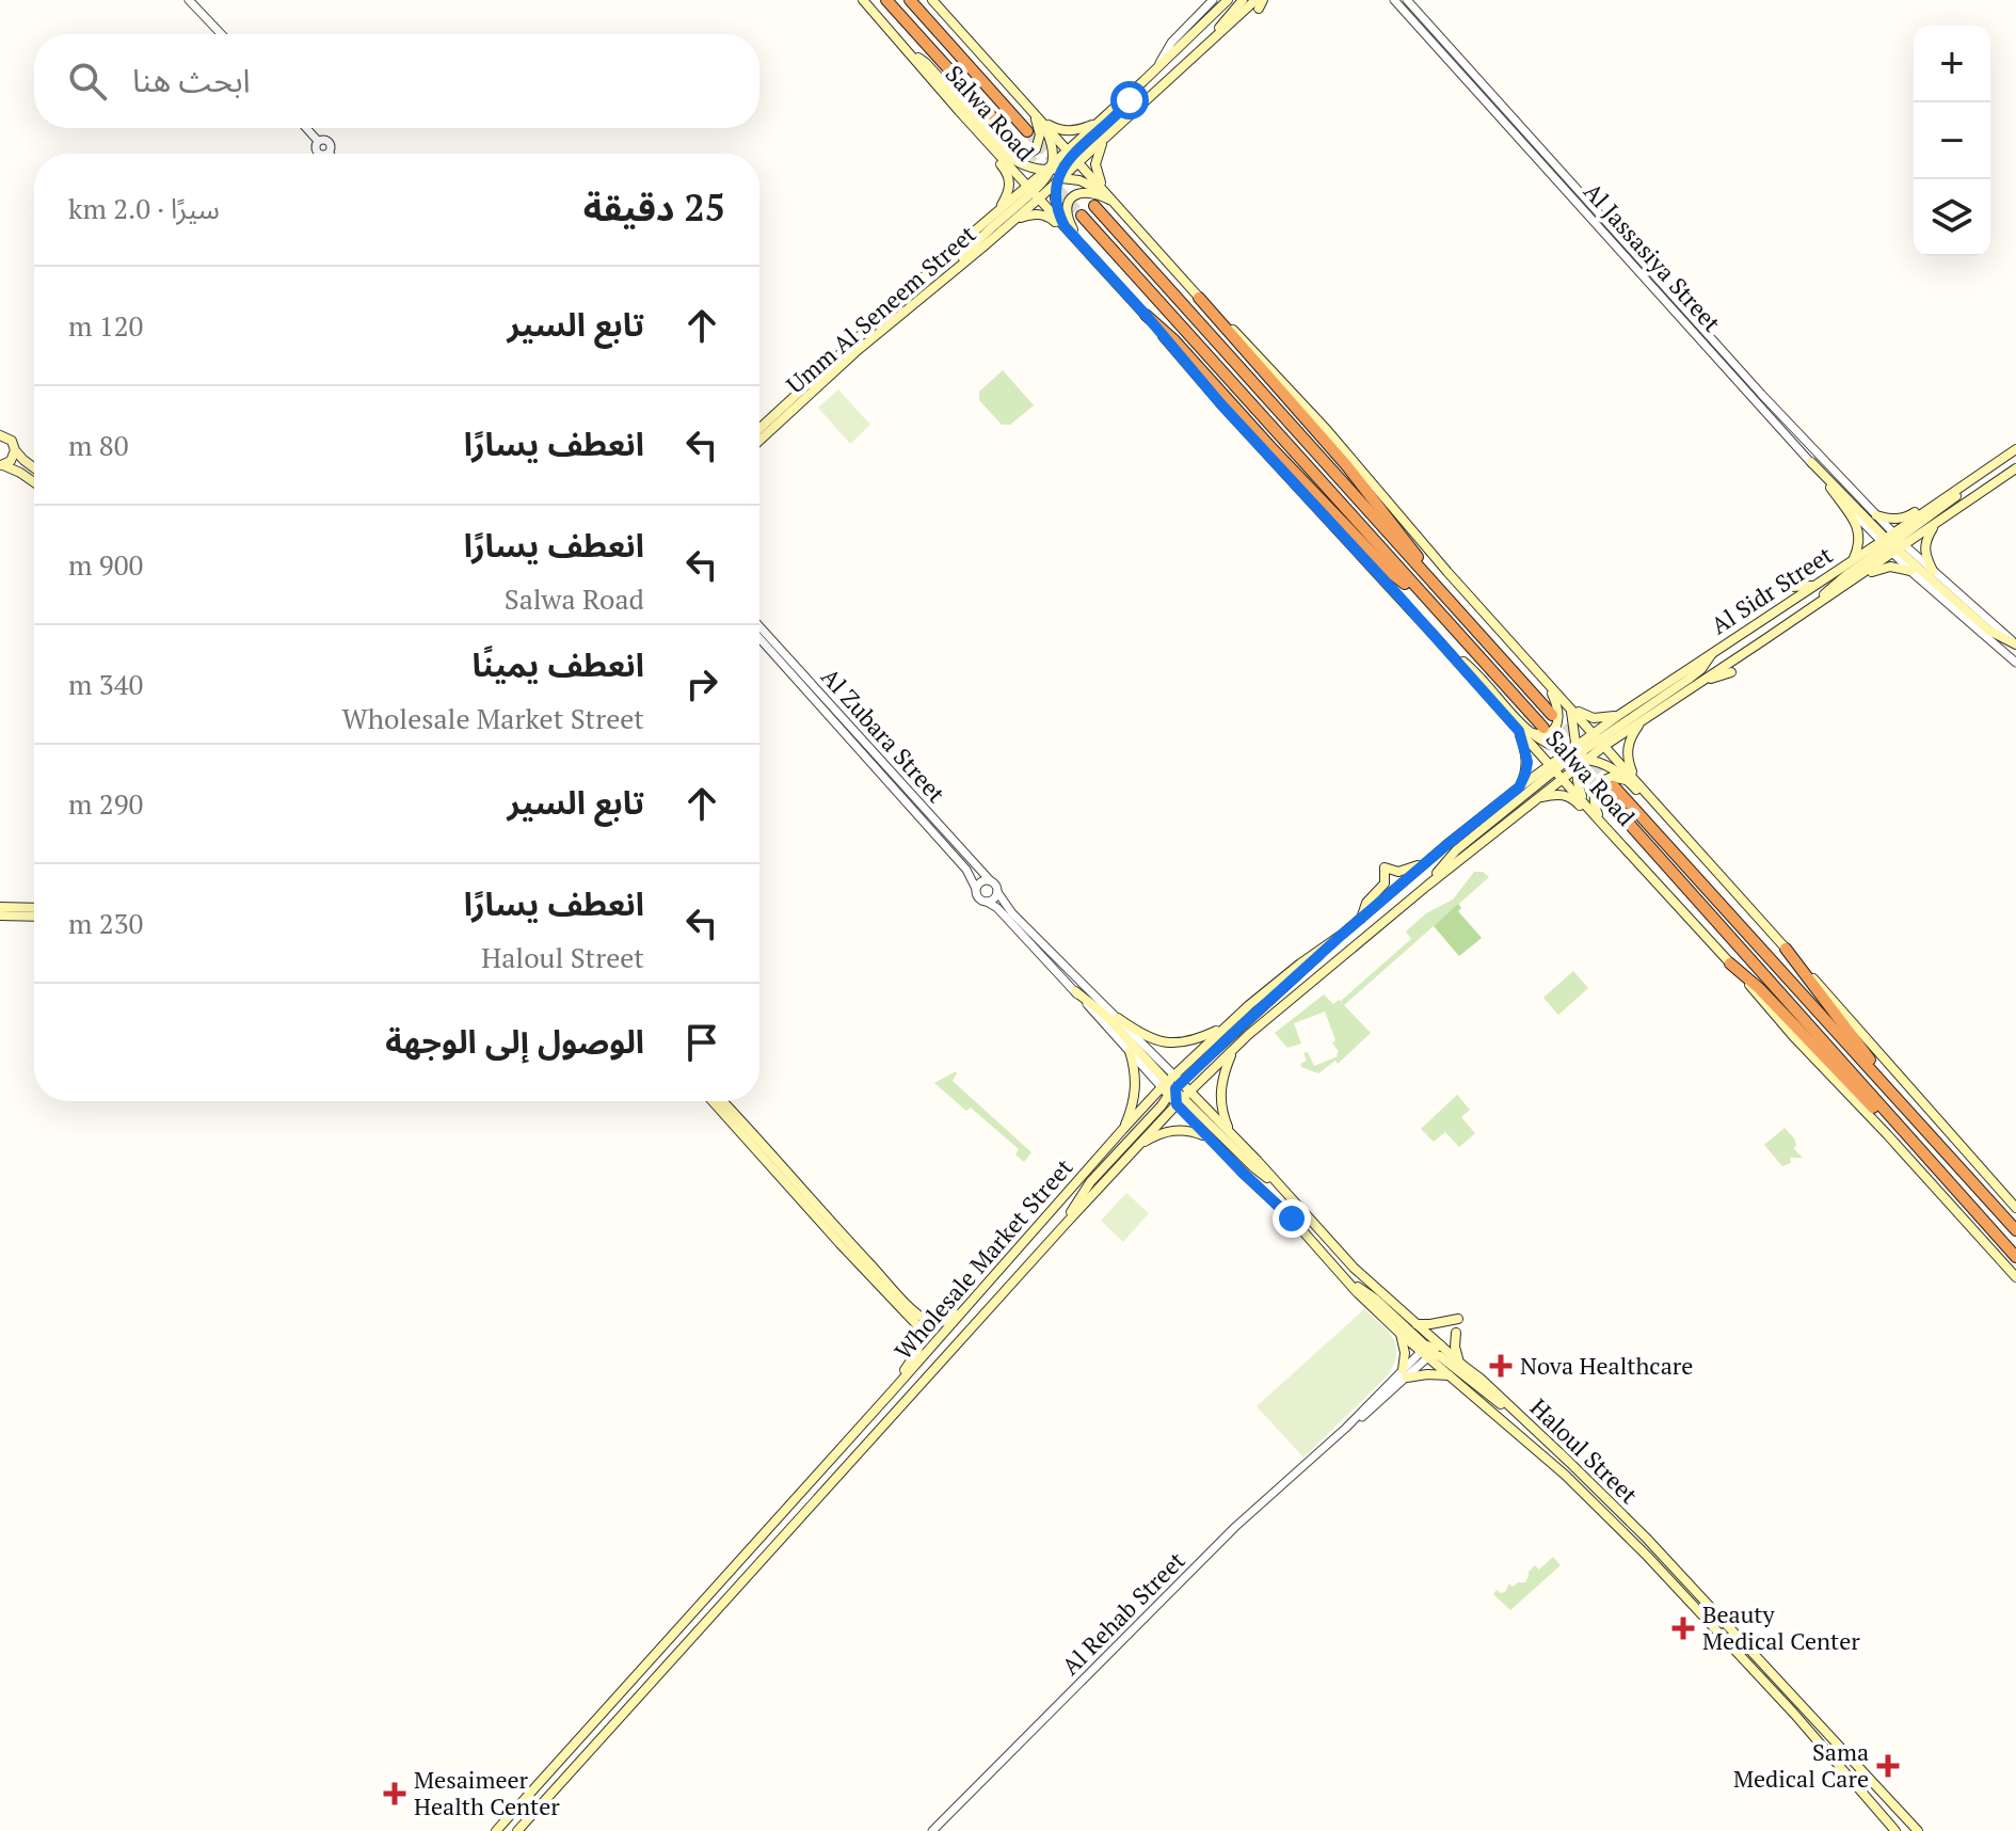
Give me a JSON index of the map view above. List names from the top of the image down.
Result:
{
  "streets": {
    "highway": ["Salwa Road"],
    "main road": [
      "Umm Al Seneem Street",
      "Al Sidr Street",
      "Wholesale Market Street",
      "Haloul Street"
    ],
    "street": ["Al Jassasiya Street", "Al Zubara Street", "Al Rehab Street"]
  },
  "crossings": [
    ["Salwa Road", "Umm Al Seneem Street"],
    ["Salwa Road", "Al Sidr Street"],
    ["Salwa Road", "Wholesale Market Street"],
    ["Al Jassasiya Street", "Al Sidr Street"],
    ["Al Sidr Street", "Wholesale Market Street"],
    ["Wholesale Market Street", "Haloul Street"],
    ["Haloul Street", "Al Rehab Street"]
  ],
  "places": {
    "health": [
      "Nova Healthcare",
      "Beauty Medical Center",
      "Sama Medical Care",
      "Mesaimeer Health Center"
    ]
  },
  "page": {
    "map_buttons": ["+", "−"],
    "search": "ابحث هنا",
    "heading": ["25 دقيقة", "سيرًا · 2.0 km"],
    "list": [
      ["تابع السير", "120 m"],
      ["انعطف يسارًا", "80 m"],
      ["انعطف يسارًا", "Salwa Road", "900 m"],
      ["انعطف يمينًا", "Wholesale Market Street", "340 m"],
      ["تابع السير", "290 m"],
      ["انعطف يسارًا", "Haloul Street", "230 m"],
      "الوصول إلى الوجهة"
    ]
  }
}
